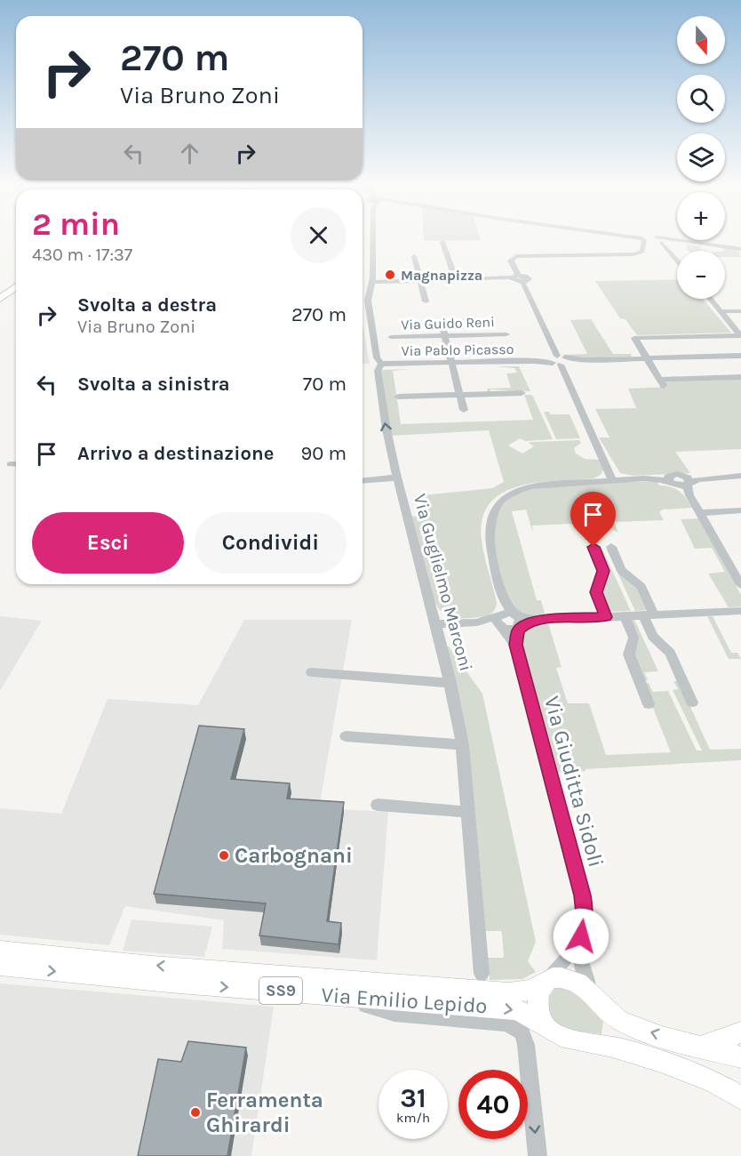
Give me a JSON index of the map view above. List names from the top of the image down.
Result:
{
  "streets": {
    "main road": ["SS9", "Via Emilio Lepido"],
    "street": [
      "Via Guido Reni",
      "Via Pablo Picasso",
      "Via Guglielmo Marconi",
      "Via Giuditta Sidoli"
    ]
  },
  "crossings": [
    ["Via Pablo Picasso", "Via Guglielmo Marconi"],
    ["Via Giuditta Sidoli", "Via Emilio Lepido"]
  ],
  "places": ["Magnapizza", "Carbognani", "Ferramenta Ghirardi"],
  "north": "bottom",
  "page": {
    "map_buttons": ["+", "−"],
    "turn": ["270 m", "Via Bruno Zoni"],
    "heading": ["2 min", "430 m · 17:37"],
    "list": [
      {
        "name": "Svolta a destra",
        "note": "Via Bruno Zoni",
        "value": "270 m"
      },
      {
        "name": "Svolta a sinistra",
        "value": "70 m"
      },
      {
        "name": "Arrivo a destinazione",
        "value": "90 m"
      }
    ],
    "buttons": ["Esci", "Condividi"],
    "speed": "31 km/h",
    "limit": "40"
  }
}
